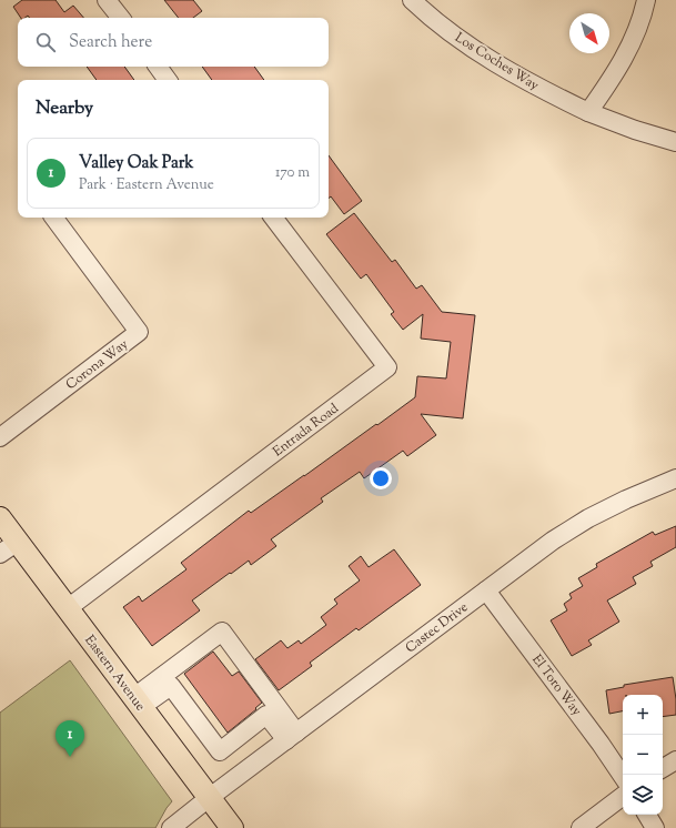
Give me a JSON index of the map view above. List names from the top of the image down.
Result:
{
  "streets": {
    "main road": ["Eastern Avenue"],
    "street": [
      "Los Coches Way",
      "Corona Way",
      "Entrada Road",
      "Castec Drive",
      "El Toro Way"
    ]
  },
  "crossings": [
    ["Entrada Road", "Eastern Avenue"],
    ["Castec Drive", "Eastern Avenue"],
    ["Castec Drive", "El Toro Way"]
  ],
  "north": "bottom right",
  "page": {
    "search": "Search here",
    "heading": "Nearby",
    "list": [
      {
        "mark": "1",
        "name": "Valley Oak Park",
        "note": "Park · Eastern Avenue",
        "value": "170 m"
      }
    ],
    "map_buttons": ["+", "−"],
    "pins": "1"
  }
}
